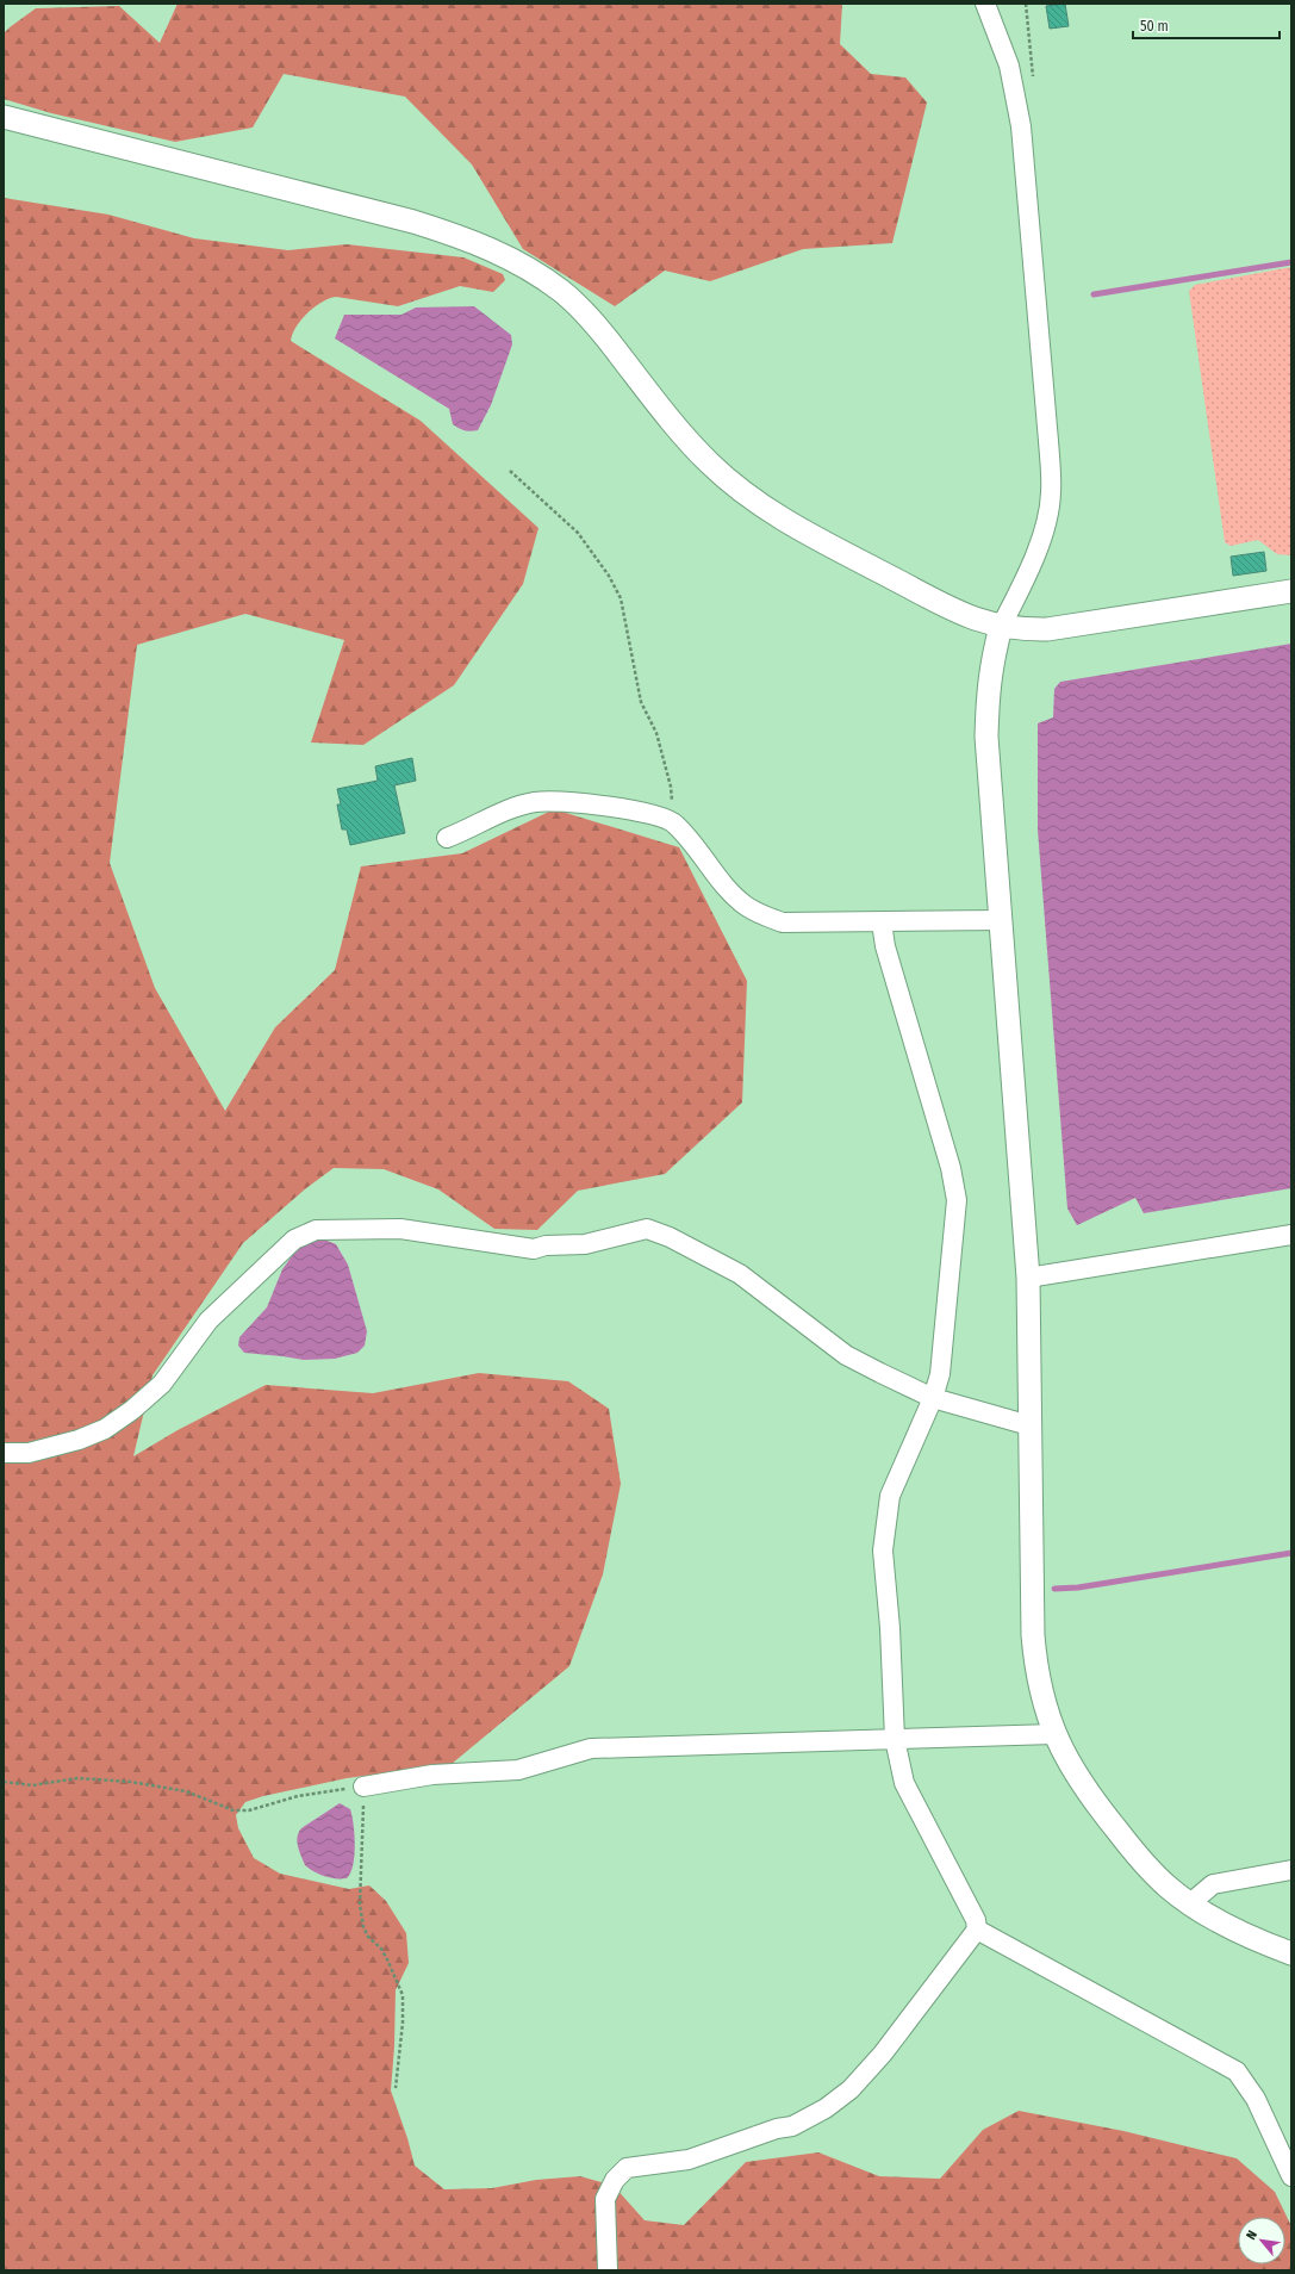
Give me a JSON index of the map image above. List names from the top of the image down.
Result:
{
  "scale_bar": "50 m",
  "north": "top left"
}
